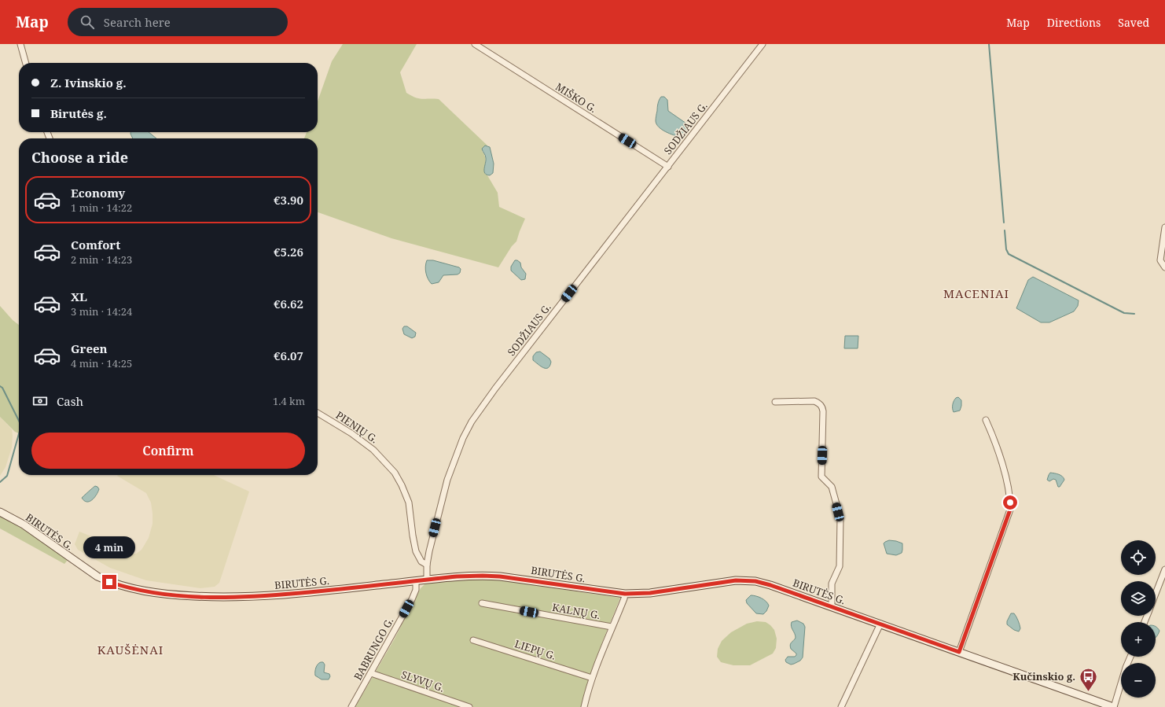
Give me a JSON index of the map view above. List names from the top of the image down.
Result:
{
  "streets": {
    "main road": ["BIRUTĖS G."],
    "street": [
      "MIŠKO G.",
      "SODŽIAUS G.",
      "PIENIŲ G.",
      "KALNŲ G.",
      "BABRUNGO G.",
      "LIEPŲ G.",
      "SLYVŲ G."
    ]
  },
  "crossings": [
    ["MIŠKO G.", "SODŽIAUS G."],
    ["SODŽIAUS G.", "PIENIŲ G."],
    ["SODŽIAUS G.", "BIRUTĖS G."],
    ["BIRUTĖS G.", "BABRUNGO G."],
    ["BABRUNGO G.", "SLYVŲ G."]
  ],
  "districts": ["MACENIAI", "KAUŠĖNAI"],
  "places": {
    "bus stop": ["Kučinskio g."]
  },
  "page": {
    "header": "Map",
    "search": "Search here",
    "nav": ["Map", "Directions", "Saved"],
    "banner": ["Z. Ivinskio g.", "Birutės g."],
    "heading": "Choose a ride",
    "list": [
      {
        "name": "Economy",
        "note": "1 min · 14:22",
        "value": "€3.90"
      },
      {
        "name": "Comfort",
        "note": "2 min · 14:23",
        "value": "€5.26"
      },
      {
        "name": "XL",
        "note": "3 min · 14:24",
        "value": "€6.62"
      },
      {
        "name": "Green",
        "note": "4 min · 14:25",
        "value": "€6.07"
      }
    ],
    "pay": ["Cash", "1.4 km"],
    "buttons": "Confirm",
    "bubble": "4 min",
    "map_buttons": ["+", "−"]
  }
}
